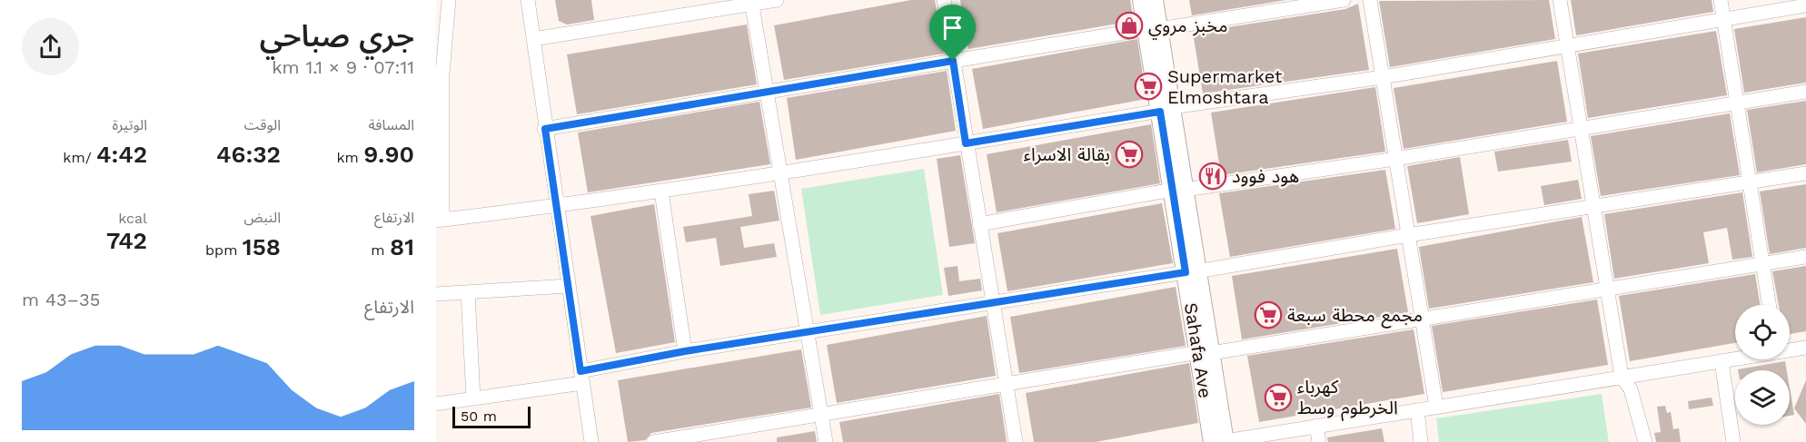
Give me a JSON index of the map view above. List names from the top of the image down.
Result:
{
  "streets": {
    "main road": ["Sahafa Ave"]
  },
  "places": {
    "shop": ["مخبز مروي"],
    "supermarket": [
      "Supermarket Elmoshtara",
      "بقالة الاسراء",
      "مجمع محطة سبعة",
      "كهرباء الخرطوم وسط"
    ],
    "restaurant": ["هود فوود"]
  },
  "scale_bar": "50 m",
  "page": {
    "heading": ["جري صباحي", "07:11 · 9 × 1.1 km"],
    "stats": [
      ["المسافة", "9.90 km"],
      ["الوقت", "46:32"],
      ["الوتيرة", "4:42 /km"],
      ["الارتفاع", "81 m"],
      ["النبض", "158 bpm"],
      ["kcal", "742"]
    ],
    "chart": ["الارتفاع", "35–43 m"],
    "scale": "50 m"
  }
}
